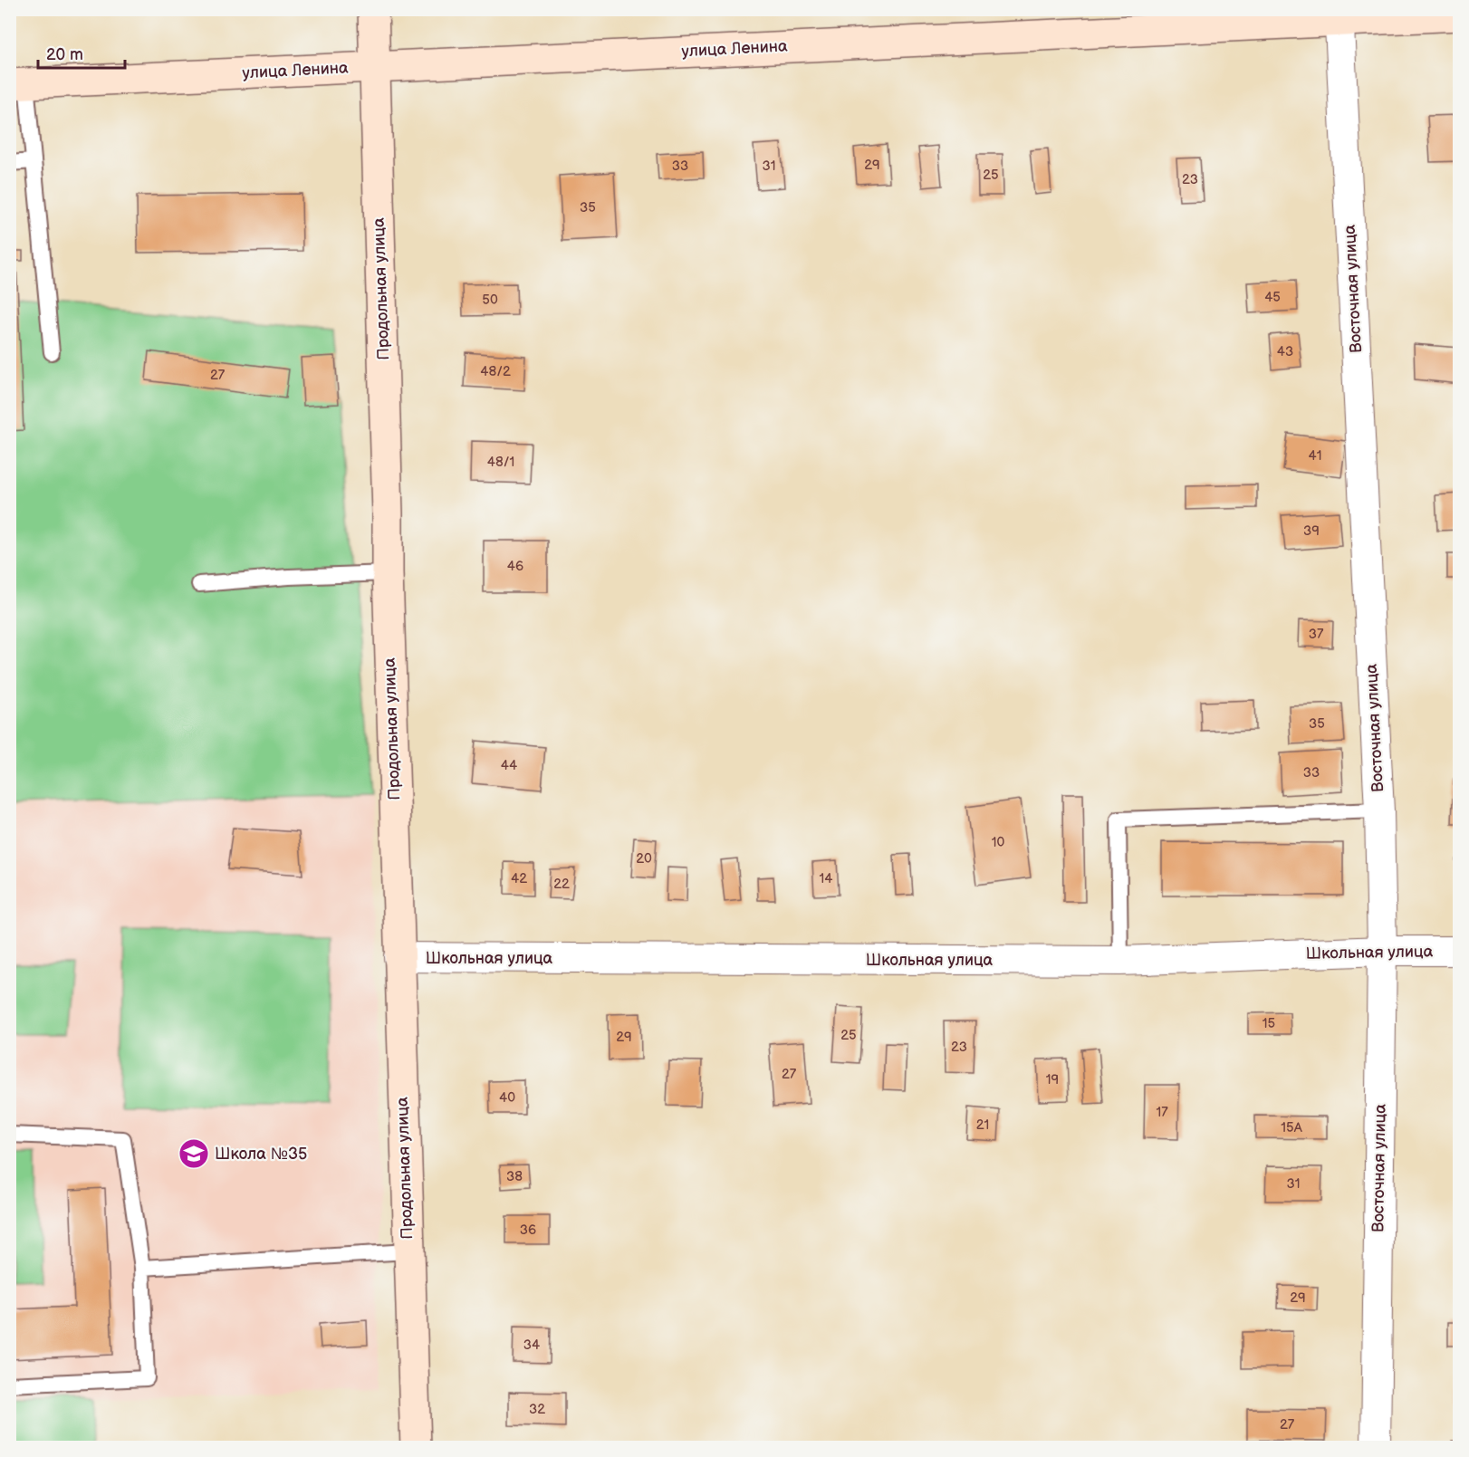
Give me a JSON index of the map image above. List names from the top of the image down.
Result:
{
  "streets": {
    "street": [
      "улица Ленина",
      "Продольная улица",
      "Восточная улица",
      "Школьная улица"
    ]
  },
  "crossings": [
    ["улица Ленина", "Продольная улица"],
    ["улица Ленина", "Восточная улица"],
    ["Продольная улица", "Школьная улица"],
    ["Восточная улица", "Школьная улица"]
  ],
  "places": {
    "school or university": ["Школа №35"]
  },
  "house_numbers": [
    "29",
    "33",
    "31",
    "25",
    "23",
    "35",
    "45",
    "50",
    "43",
    "48/2",
    "27",
    "41",
    "48/1",
    "39",
    "46",
    "37",
    "35",
    "44",
    "33",
    "10",
    "20",
    "42",
    "14",
    "22",
    "15",
    "25",
    "29",
    "23",
    "27",
    "19",
    "40",
    "17",
    "21",
    "15А",
    "38",
    "31",
    "36",
    "29",
    "34",
    "32",
    "27"
  ],
  "scale_bar": "20 m"
}
